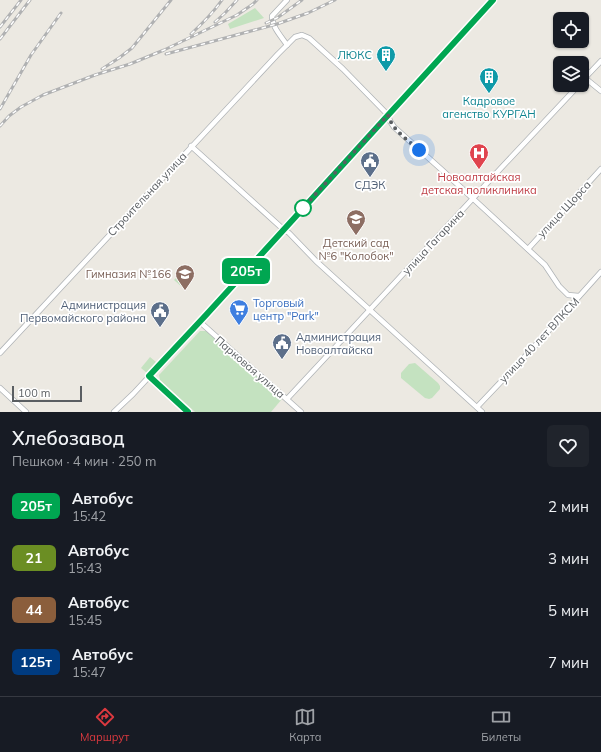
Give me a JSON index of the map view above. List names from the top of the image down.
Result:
{
  "streets": {
    "street": [
      "Строительная улица",
      "улица Щорса",
      "улица Гагарина",
      "улица 40 лет ВЛКСМ",
      "Парковая улица"
    ]
  },
  "crossings": [
    ["улица Гагарина", "Парковая улица"]
  ],
  "places": {
    "building": ["ЛЮКС", "Кадровое агенство КУРГАН"],
    "hospital": ["Новоалтайская детская поликлиника"],
    "public building": ["СДЭК", "Администрация Первомайского района", "Администрация Новоалтайска"],
    "school or university": ["Детский сад №6 \"Колобок\"", "Гимназия №166"],
    "supermarket": ["Торговый центр \"Park\""]
  },
  "lines": ["bus line 205т"],
  "scale_bar": "100 m",
  "page": {
    "on_map": "205т",
    "scale": "100 m",
    "heading": ["Хлебозавод", "Пешком · 4 мин · 250 m"],
    "list": [
      {
        "mark": "205т",
        "name": "Автобус",
        "note": "15:42",
        "value": "2 мин"
      },
      {
        "mark": "21",
        "name": "Автобус",
        "note": "15:43",
        "value": "3 мин"
      },
      {
        "mark": "44",
        "name": "Автобус",
        "note": "15:45",
        "value": "5 мин"
      },
      {
        "mark": "125т",
        "name": "Автобус",
        "note": "15:47",
        "value": "7 мин"
      }
    ],
    "tabs": ["Маршрут", "Карта", "Билеты"]
  }
}
